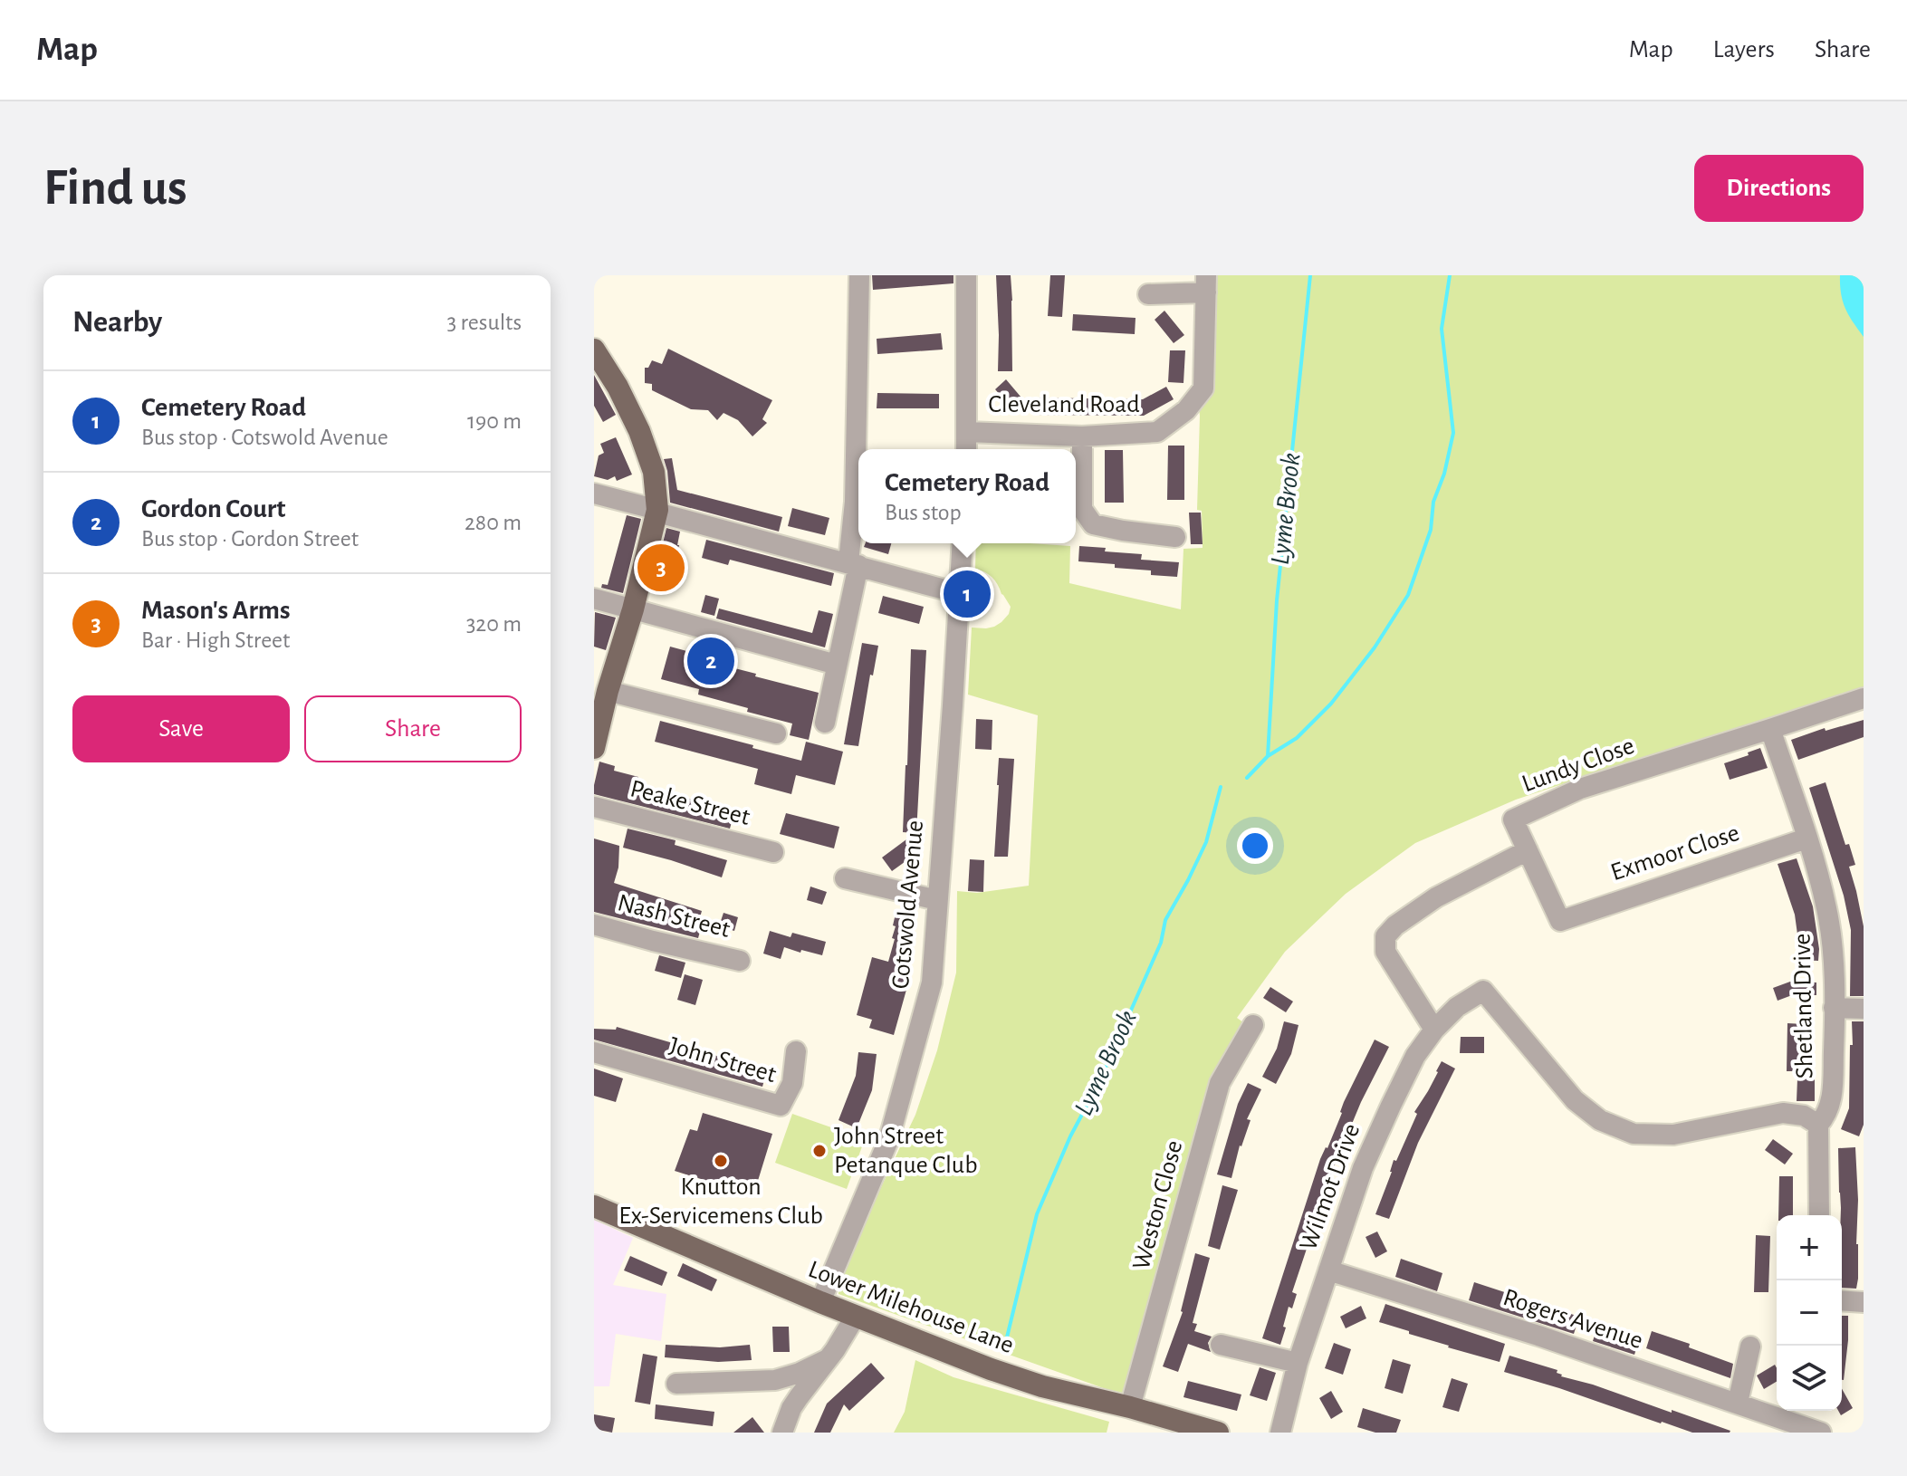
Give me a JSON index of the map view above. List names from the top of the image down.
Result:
{
  "streets": {
    "main road": ["Lower Milehouse Lane"],
    "street": [
      "Cleveland Road",
      "Lundy Close",
      "Peake Street",
      "Exmoor Close",
      "Cotswold Avenue",
      "Nash Street",
      "Shetland Drive",
      "John Street",
      "Wilmot Drive",
      "Weston Close",
      "Rogers Avenue"
    ]
  },
  "crossings": [
    ["Lundy Close", "Exmoor Close"],
    ["Lundy Close", "Shetland Drive"],
    ["Exmoor Close", "Shetland Drive"],
    ["Cotswold Avenue", "Lower Milehouse Lane"],
    ["Shetland Drive", "Wilmot Drive"],
    ["Wilmot Drive", "Rogers Avenue"],
    ["Weston Close", "Lower Milehouse Lane"]
  ],
  "water": ["Lyme Brook"],
  "places": ["John Street Petanque Club", "Knutton Ex-Servicemens Club"],
  "page": {
    "header": "Map",
    "nav": ["Map", "Layers", "Share"],
    "buttons": [
      "Directions",
      ["Save", "Share"]
    ],
    "title": "Find us",
    "heading": ["Nearby", "3 results"],
    "list": [
      {
        "mark": "1",
        "name": "Cemetery Road",
        "note": "Bus stop · Cotswold Avenue",
        "value": "190 m"
      },
      {
        "mark": "2",
        "name": "Gordon Court",
        "note": "Bus stop · Gordon Street",
        "value": "280 m"
      },
      {
        "mark": "3",
        "name": "Mason's Arms",
        "note": "Bar · High Street",
        "value": "320 m"
      }
    ],
    "popup": ["Cemetery Road", "Bus stop"],
    "pins": ["3", "1", "2"],
    "map_buttons": ["+", "−"]
  }
}
